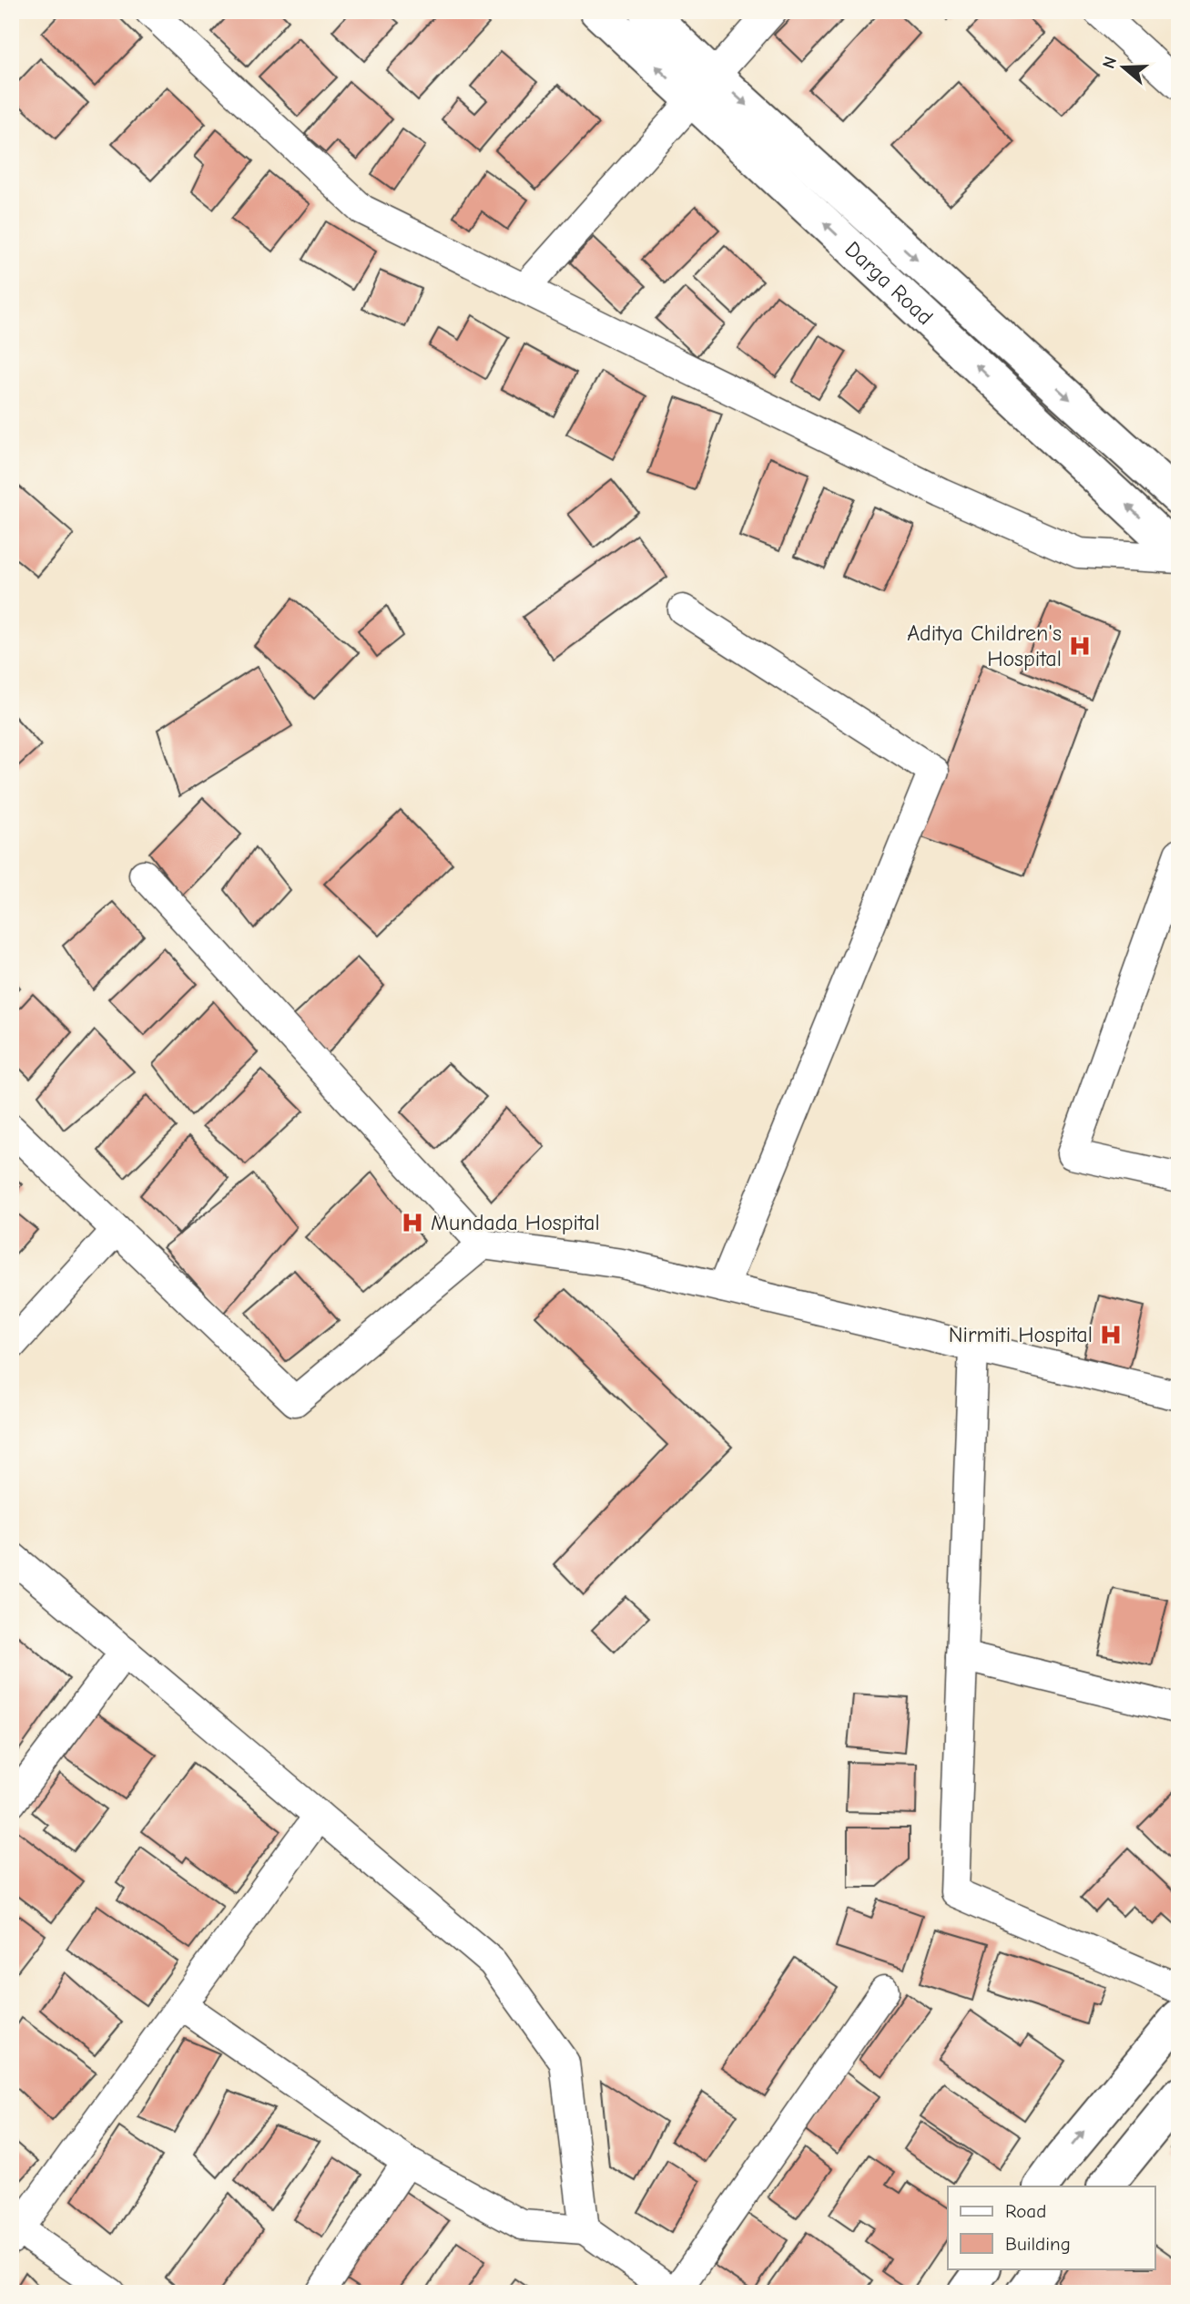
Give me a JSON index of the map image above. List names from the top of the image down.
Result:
{
  "streets": {
    "main road": ["Darga Road"]
  },
  "places": {
    "hospital": ["Aditya Children's Hospital", "Mundada Hospital", "Nirmiti Hospital"]
  },
  "legend": ["Road", "Building"],
  "north": "left"
}
